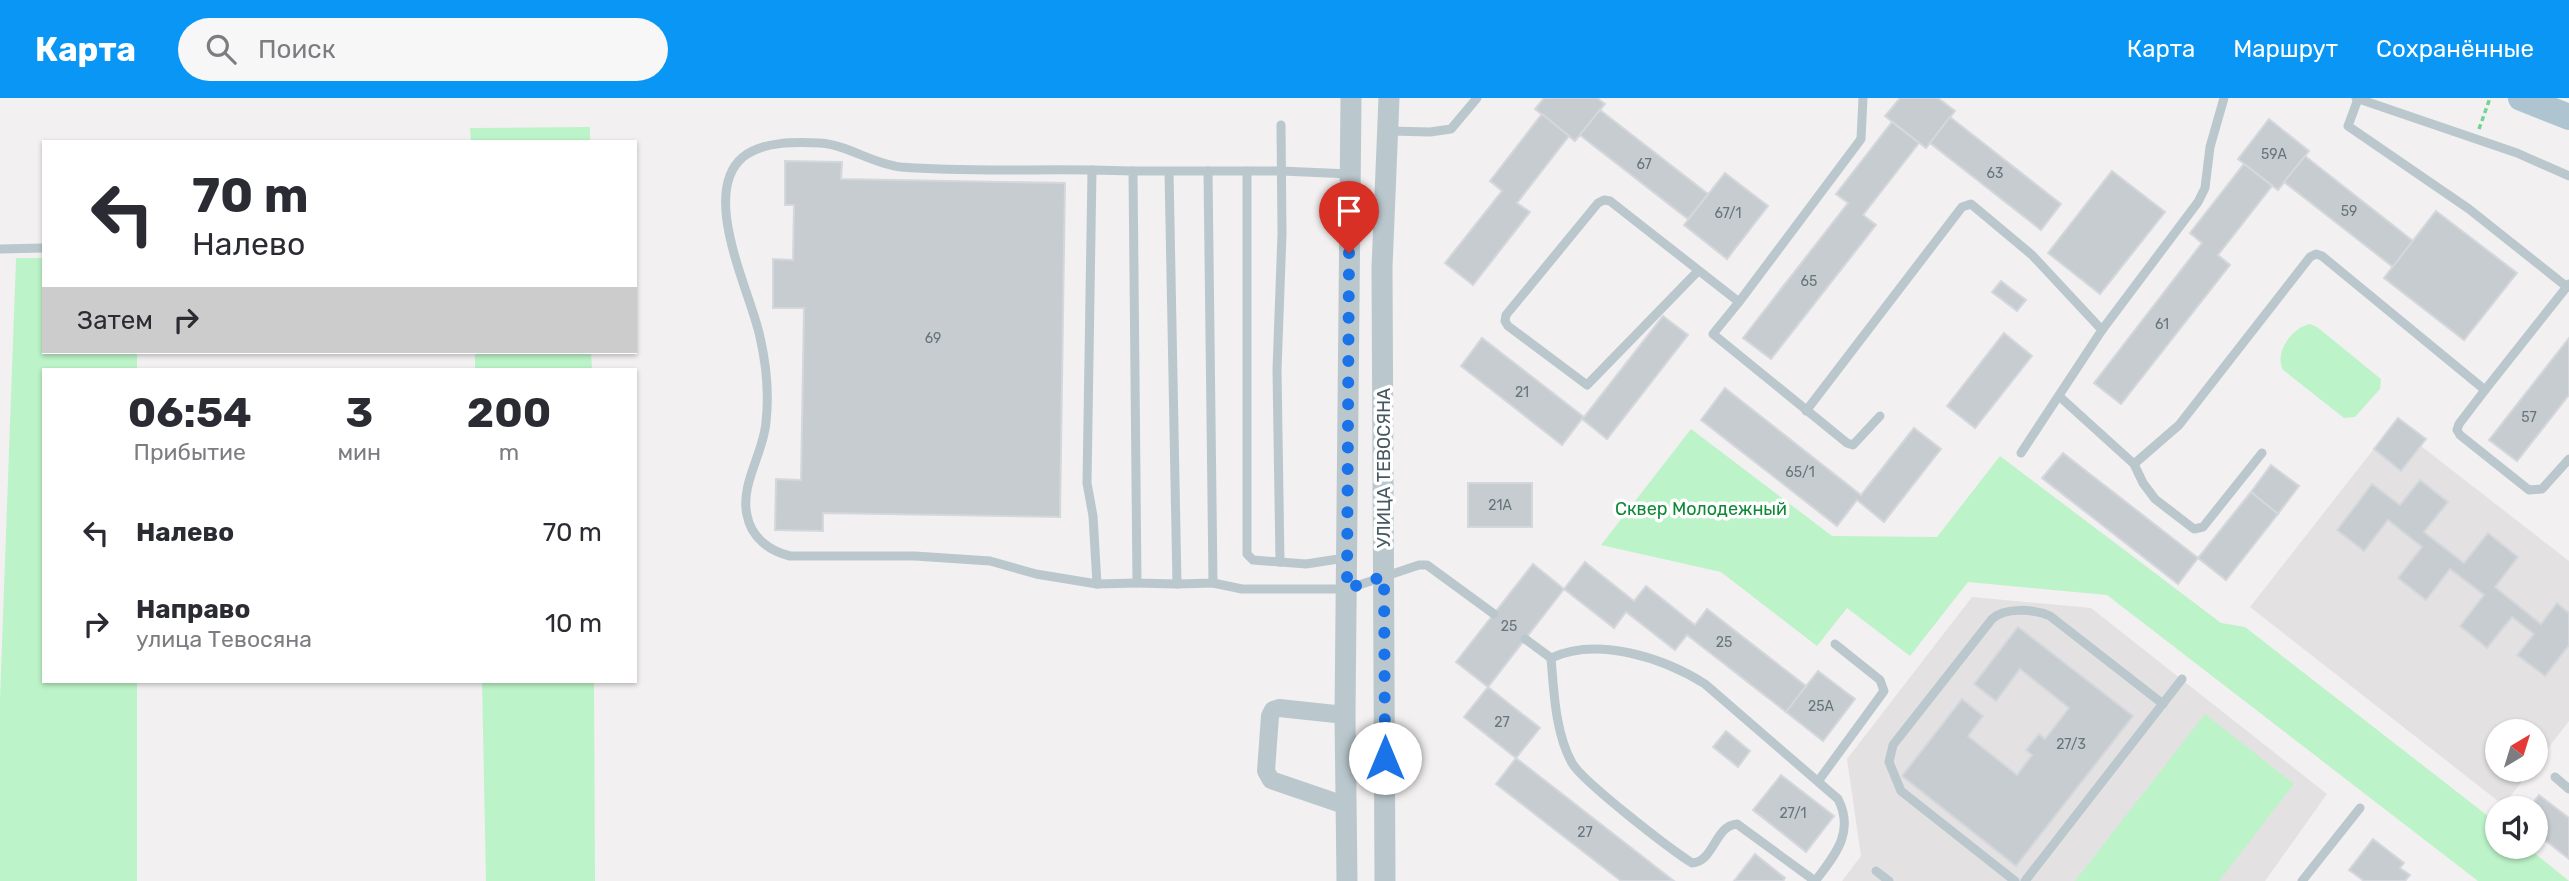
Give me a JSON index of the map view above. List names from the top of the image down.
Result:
{
  "streets": {
    "street": ["УЛИЦА ТЕВОСЯНА"]
  },
  "parks": ["Сквер Молодежный"],
  "house_numbers": [
    "59А",
    "67",
    "63",
    "59",
    "67/1",
    "65",
    "61",
    "69",
    "21",
    "57",
    "65/1",
    "21А",
    "25",
    "25",
    "25А",
    "27",
    "27/3",
    "27/1",
    "27"
  ],
  "north": "top right",
  "page": {
    "header": "Карта",
    "search": "Поиск",
    "nav": ["Карта", "Маршрут", "Сохранённые"],
    "turn": ["70 m", "Налево"],
    "then": "Затем",
    "eta": [
      "06:54",
      "Прибытие",
      "3",
      "мин",
      "200",
      "m"
    ],
    "list": [
      {
        "name": "Налево",
        "value": "70 m"
      },
      {
        "name": "Направо",
        "note": "улица Тевосяна",
        "value": "10 m"
      }
    ]
  }
}
